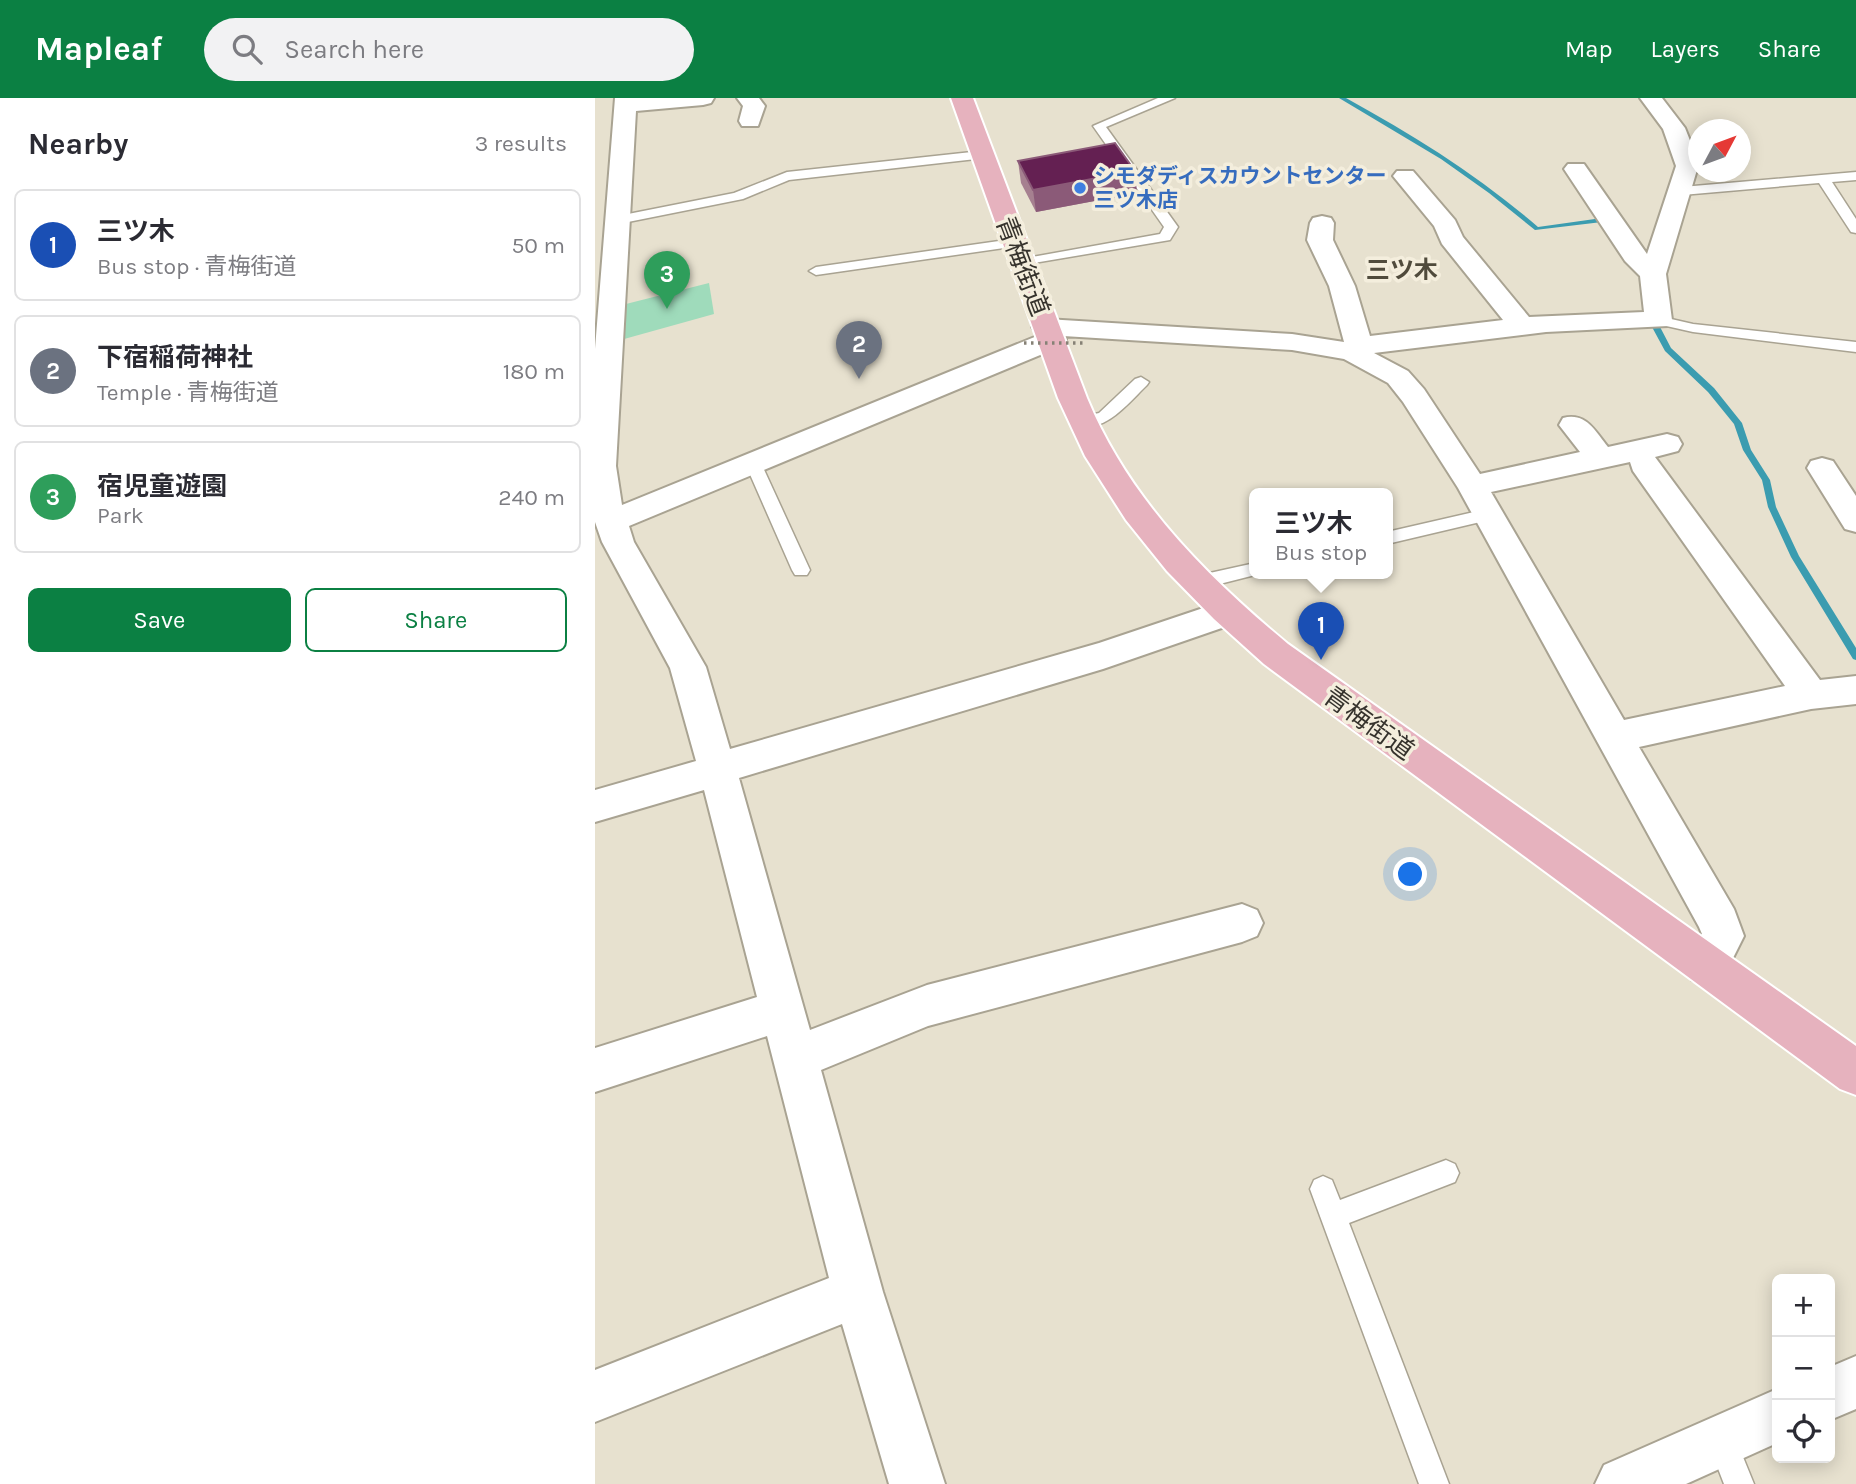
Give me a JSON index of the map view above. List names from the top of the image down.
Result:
{
  "streets": {
    "main road": ["青梅街道"]
  },
  "districts": ["三ツ木"],
  "places": ["シモダディスカウントセンター 三ツ木店"],
  "north": "top right",
  "page": {
    "header": "Mapleaf",
    "search": "Search here",
    "nav": ["Map", "Layers", "Share"],
    "heading": ["Nearby", "3 results"],
    "list": [
      {
        "mark": "1",
        "name": "三ツ木",
        "note": "Bus stop · 青梅街道",
        "value": "50 m"
      },
      {
        "mark": "2",
        "name": "下宿稲荷神社",
        "note": "Temple · 青梅街道",
        "value": "180 m"
      },
      {
        "mark": "3",
        "name": "宿児童遊園",
        "note": "Park",
        "value": "240 m"
      }
    ],
    "pins": ["3", "2", "1"],
    "popup": ["三ツ木", "Bus stop"],
    "buttons": ["Save", "Share"],
    "map_buttons": ["+", "−"]
  }
}
